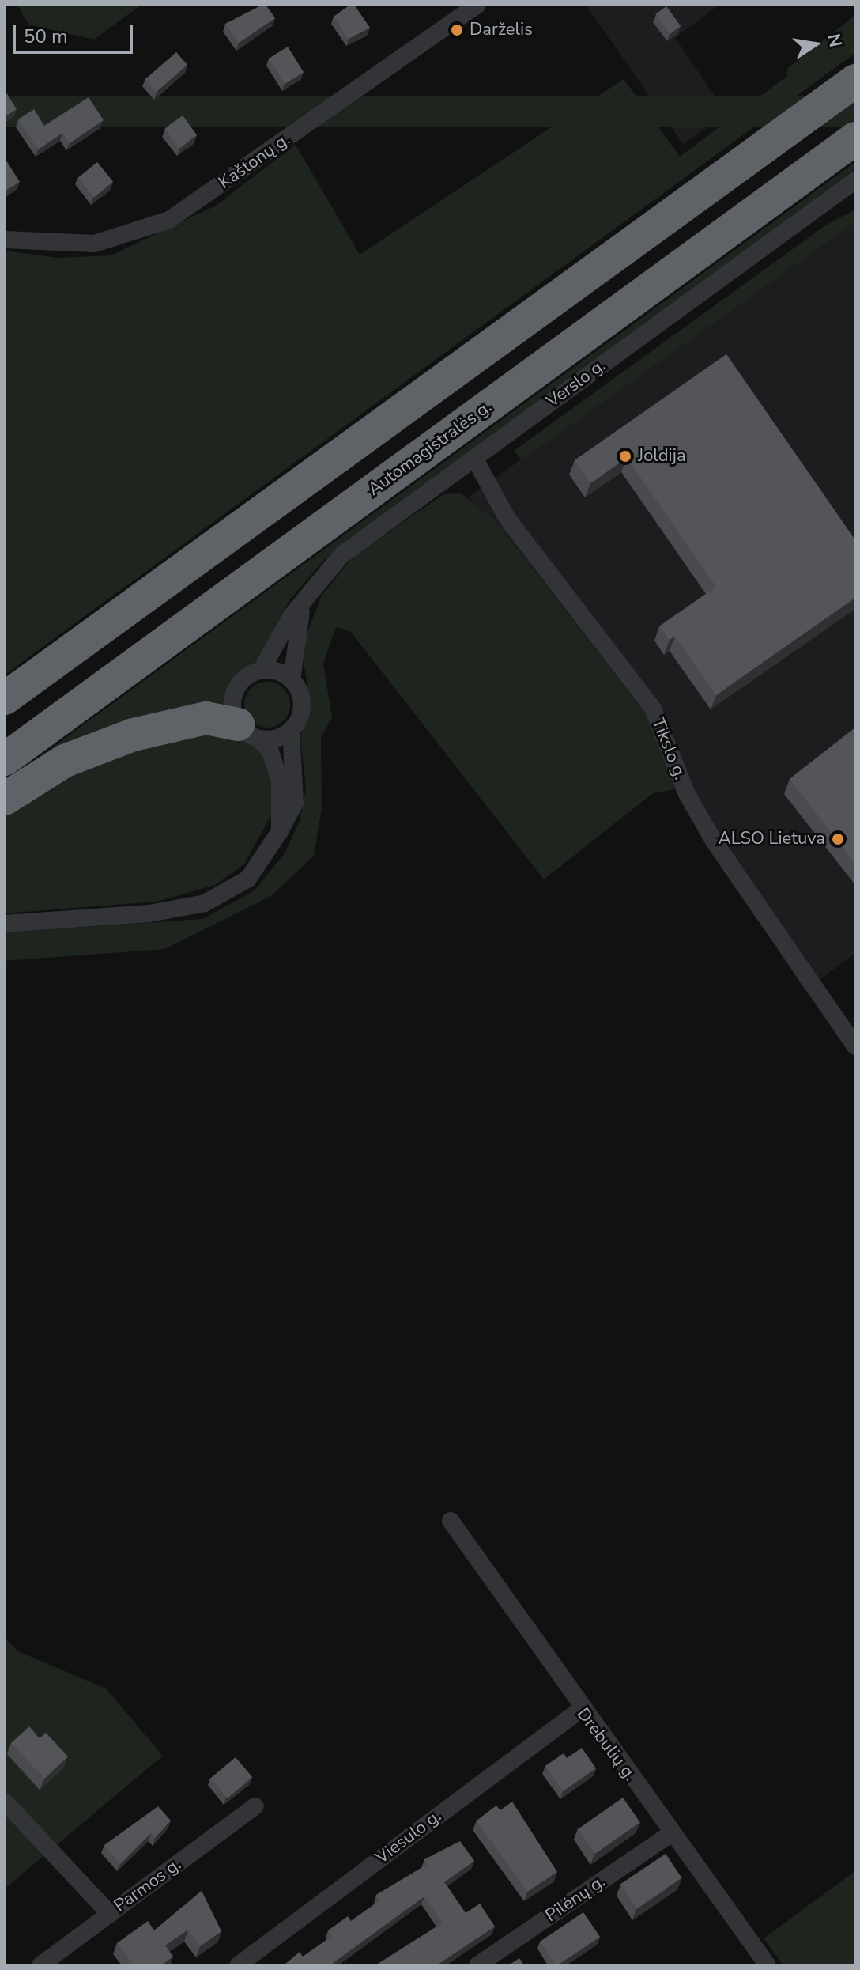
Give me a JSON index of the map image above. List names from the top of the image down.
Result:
{
  "streets": {
    "highway": ["Automagistralės g."],
    "street": [
      "Kaštonų g.",
      "Verslo g.",
      "Tikslo g.",
      "Drebulių g.",
      "Viesulo g.",
      "Parmos g.",
      "Pilėnų g."
    ]
  },
  "crossings": [
    ["Verslo g.", "Tikslo g."],
    ["Drebulių g.", "Viesulo g."],
    ["Drebulių g.", "Pilėnų g."]
  ],
  "places": ["Darželis", "Joldija", "ALSO Lietuva"],
  "scale_bar": "50 m",
  "north": "right"
}
